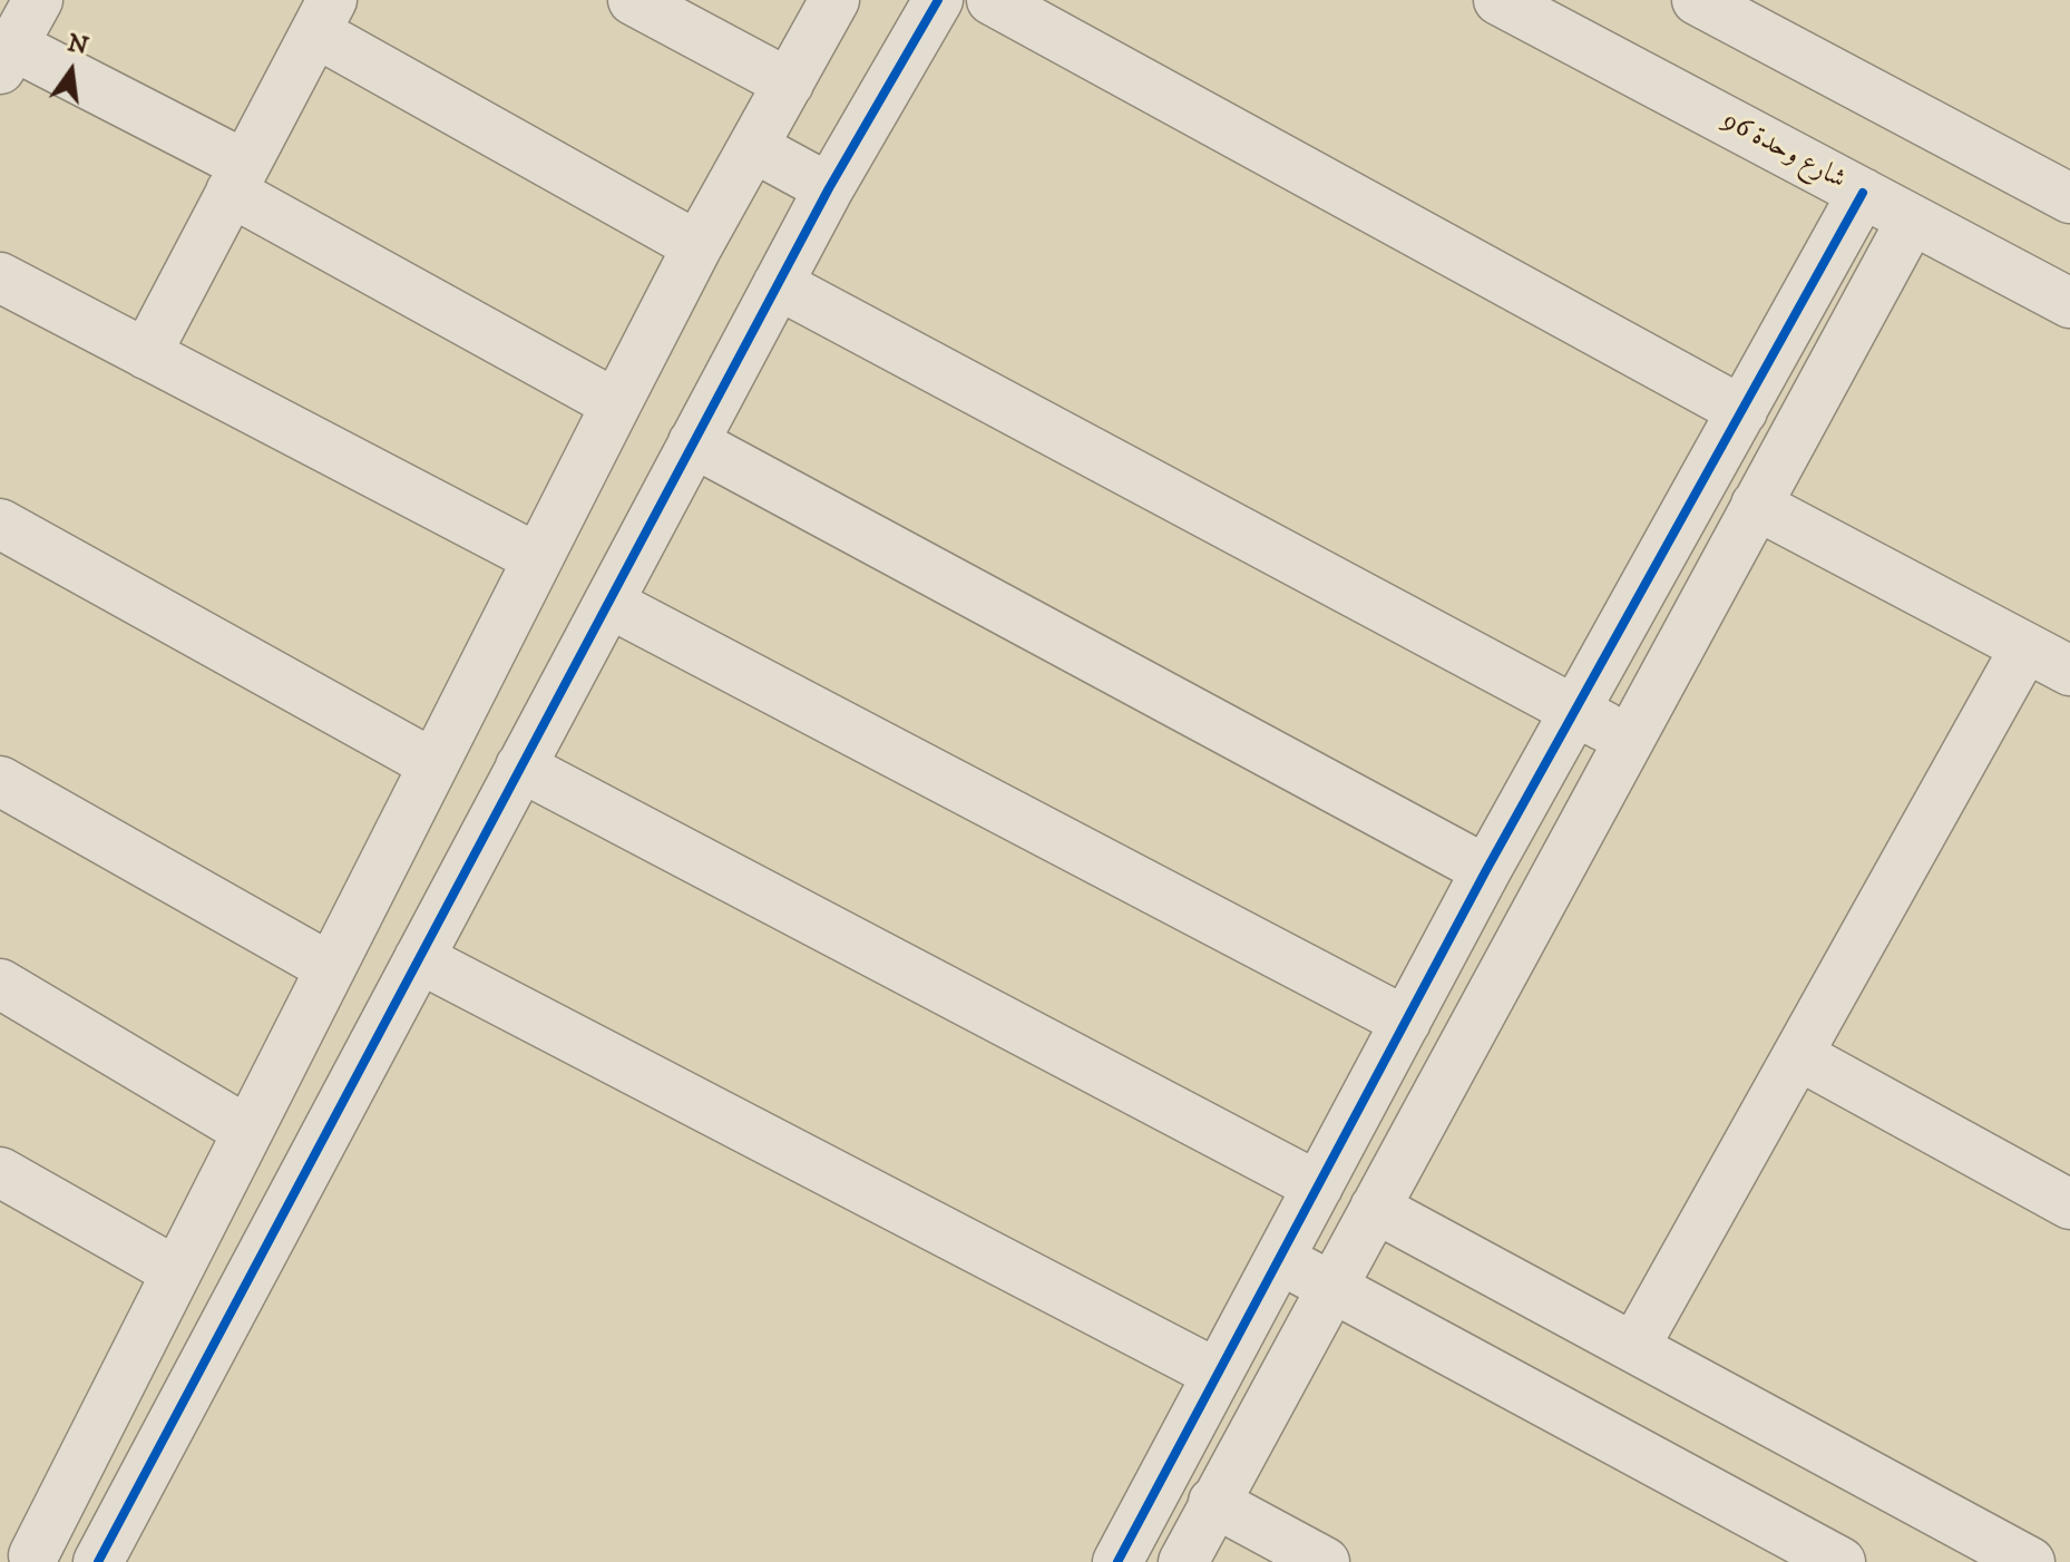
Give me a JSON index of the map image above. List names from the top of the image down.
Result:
{
  "streets": {
    "street": ["شارع وحدة 96"]
  },
  "north": "top"
}
